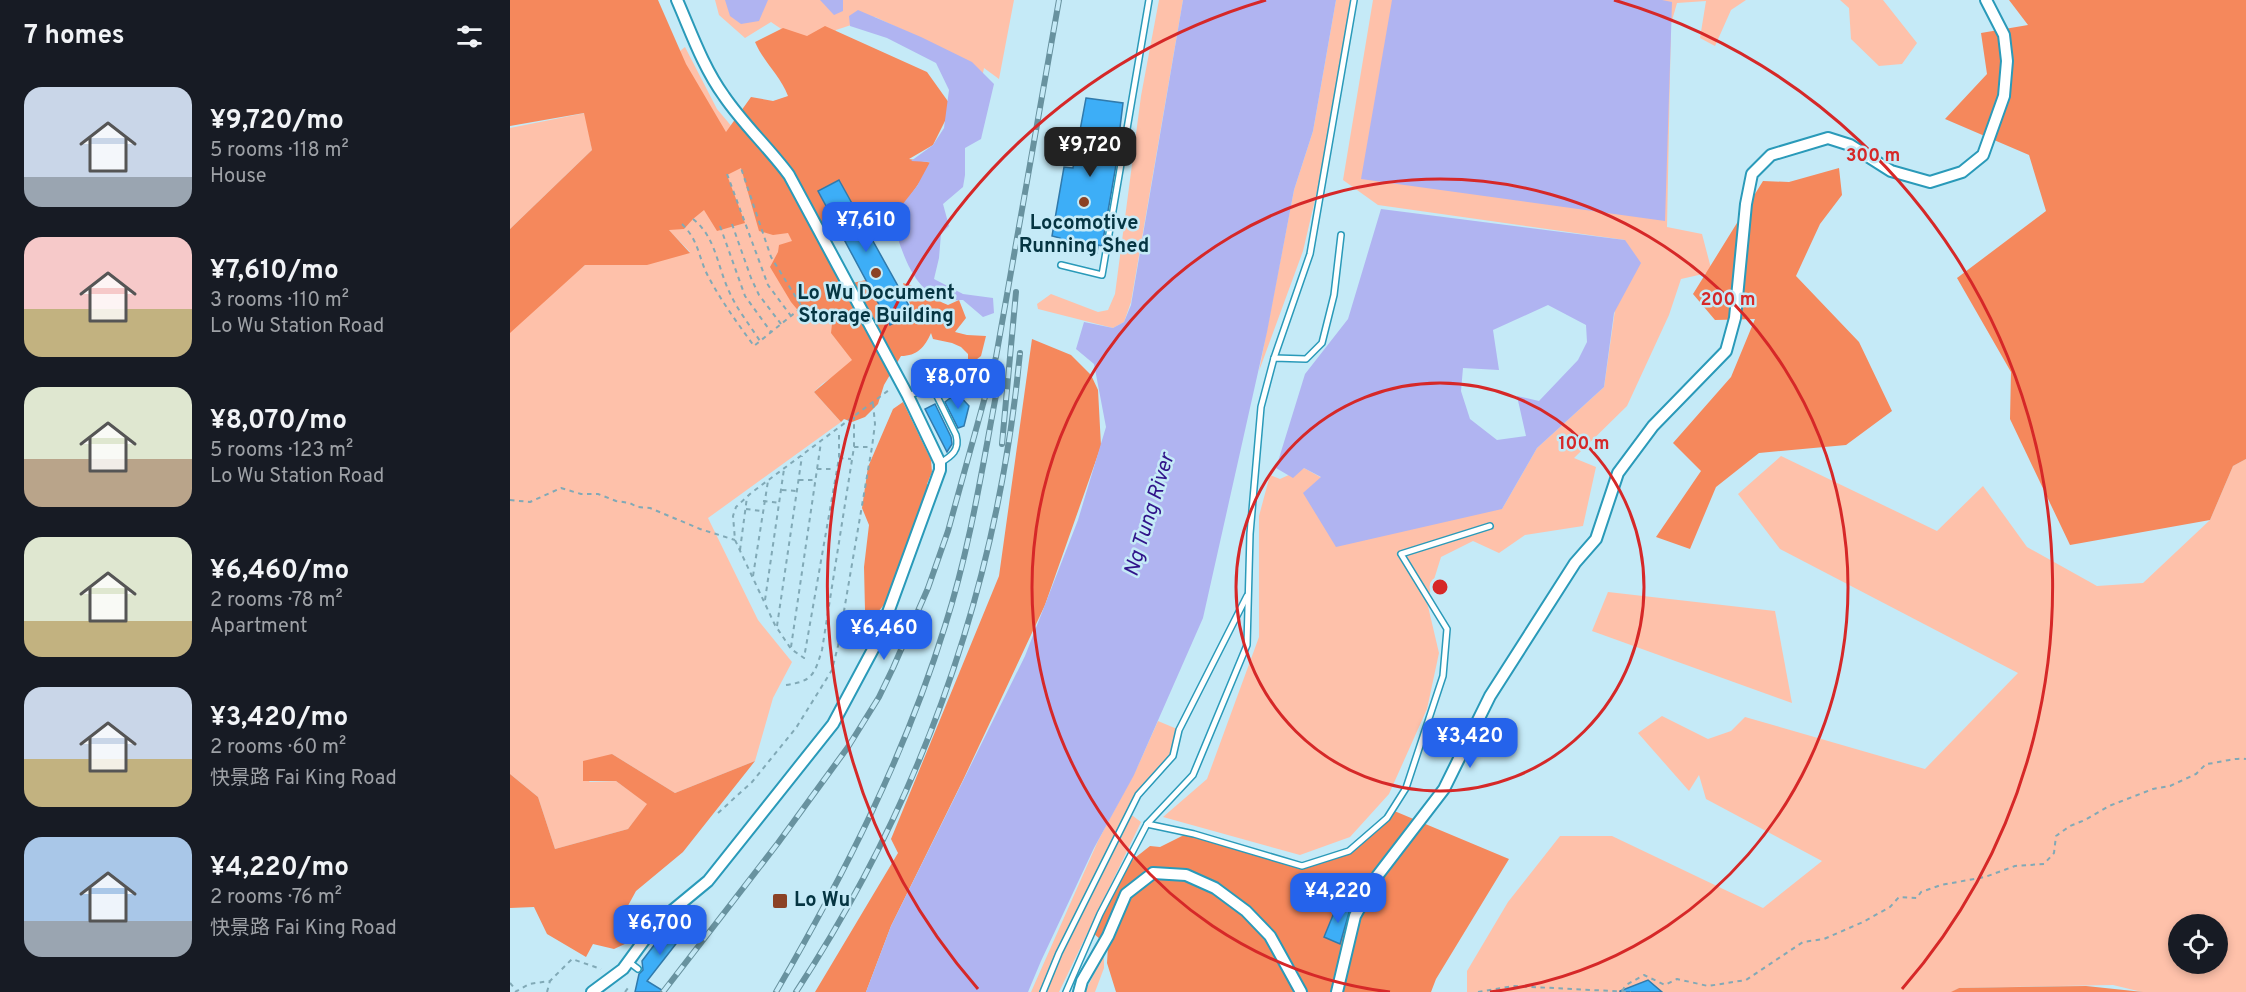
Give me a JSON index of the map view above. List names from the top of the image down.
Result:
{
  "water": ["Ng Tung River"],
  "places": {
    "other": ["Locomotive Running Shed", "Lo Wu Document Storage Building"],
    "transit": ["Lo Wu"]
  },
  "page": {
    "heading": "7 homes",
    "list": [
      {
        "name": "¥9,720/mo",
        "note": "5 rooms · 118 m² · House"
      },
      {
        "name": "¥7,610/mo",
        "note": "3 rooms · 110 m² · Lo Wu Station Road"
      },
      {
        "name": "¥8,070/mo",
        "note": "5 rooms · 123 m² · Lo Wu Station Road"
      },
      {
        "name": "¥6,460/mo",
        "note": "2 rooms · 78 m² · Apartment"
      },
      {
        "name": "¥3,420/mo",
        "note": "2 rooms · 60 m² · 快景路 Fai King Road"
      },
      {
        "name": "¥4,220/mo",
        "note": "2 rooms · 76 m² · 快景路 Fai King Road"
      }
    ],
    "price": [
      "¥9,720",
      "¥7,610",
      "¥8,070",
      "¥6,460",
      "¥3,420",
      "¥4,220",
      "¥6,700"
    ]
  },
  "rings": ["300 m", "200 m", "100 m"]
}
